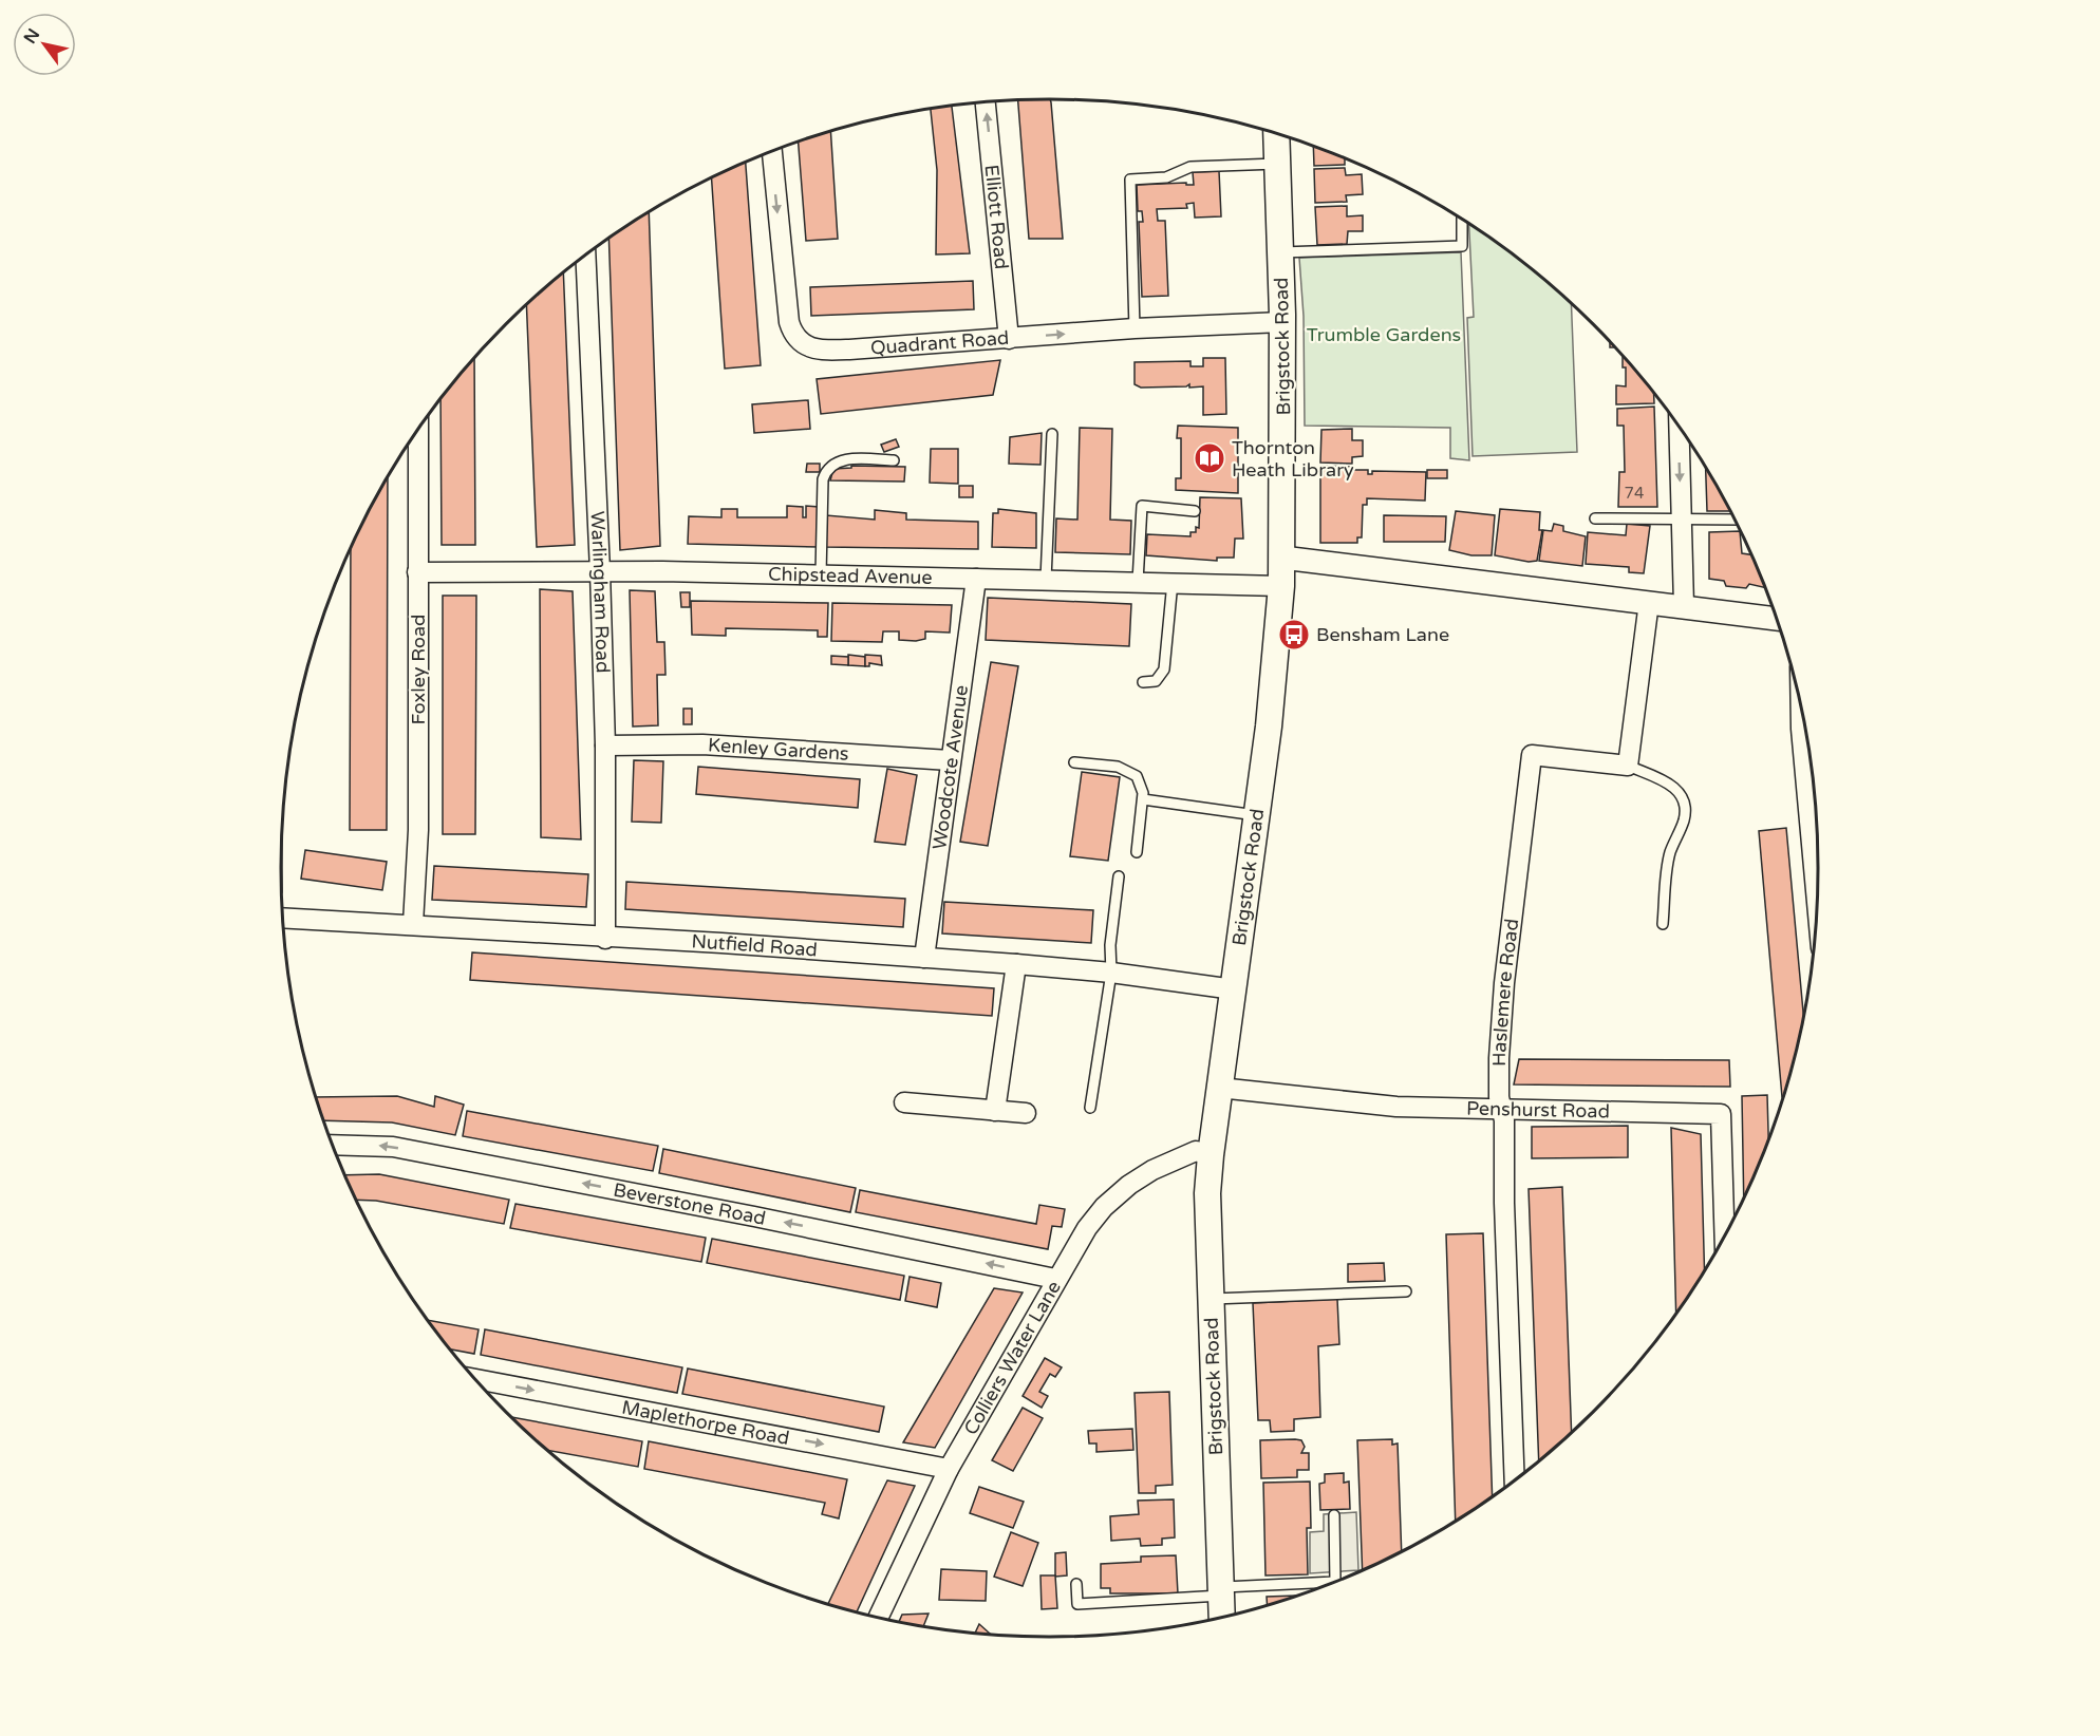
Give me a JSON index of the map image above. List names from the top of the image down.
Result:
{
  "streets": {
    "main road": ["Brigstock Road"],
    "street": [
      "Elliott Road",
      "Quadrant Road",
      "Chipstead Avenue",
      "Warlingham Road",
      "Foxley Road",
      "Kenley Gardens",
      "Woodcote Avenue",
      "Nutfield Road",
      "Haslemere Road",
      "Penshurst Road",
      "Beverstone Road",
      "Colliers Water Lane",
      "Maplethorpe Road"
    ]
  },
  "crossings": [
    ["Elliott Road", "Quadrant Road"],
    ["Quadrant Road", "Brigstock Road"],
    ["Brigstock Road", "Chipstead Avenue"],
    ["Brigstock Road", "Nutfield Road"],
    ["Brigstock Road", "Penshurst Road"],
    ["Brigstock Road", "Colliers Water Lane"],
    ["Chipstead Avenue", "Warlingham Road"],
    ["Chipstead Avenue", "Foxley Road"],
    ["Chipstead Avenue", "Woodcote Avenue"],
    ["Warlingham Road", "Kenley Gardens"],
    ["Warlingham Road", "Nutfield Road"],
    ["Foxley Road", "Nutfield Road"],
    ["Kenley Gardens", "Woodcote Avenue"],
    ["Woodcote Avenue", "Nutfield Road"],
    ["Haslemere Road", "Penshurst Road"],
    ["Beverstone Road", "Colliers Water Lane"],
    ["Colliers Water Lane", "Maplethorpe Road"]
  ],
  "one_way": ["Elliott Road", "Beverstone Road", "Maplethorpe Road"],
  "parks": ["Trumble Gardens"],
  "places": {
    "library": ["Thornton Heath Library"],
    "bus stop": ["Bensham Lane"]
  },
  "house_numbers": ["74"],
  "north": "top left"
}
